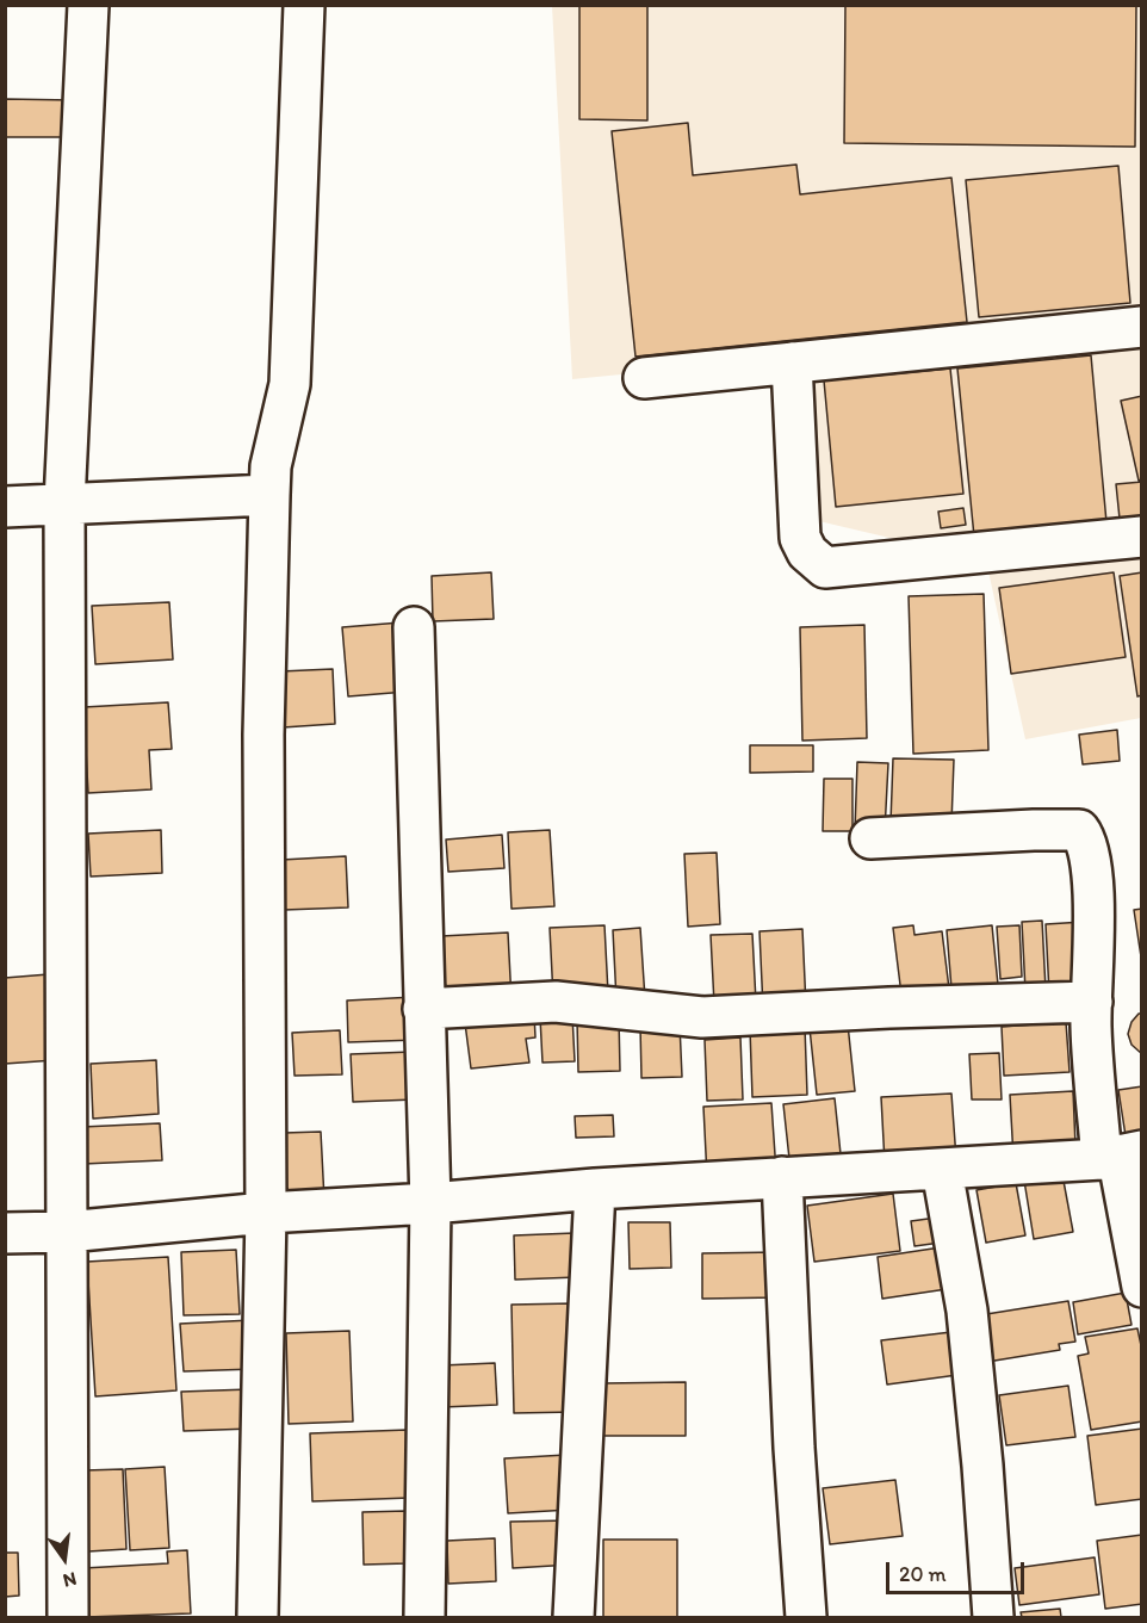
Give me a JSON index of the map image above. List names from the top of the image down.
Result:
{
  "scale_bar": "20 m",
  "north": "bottom"
}
